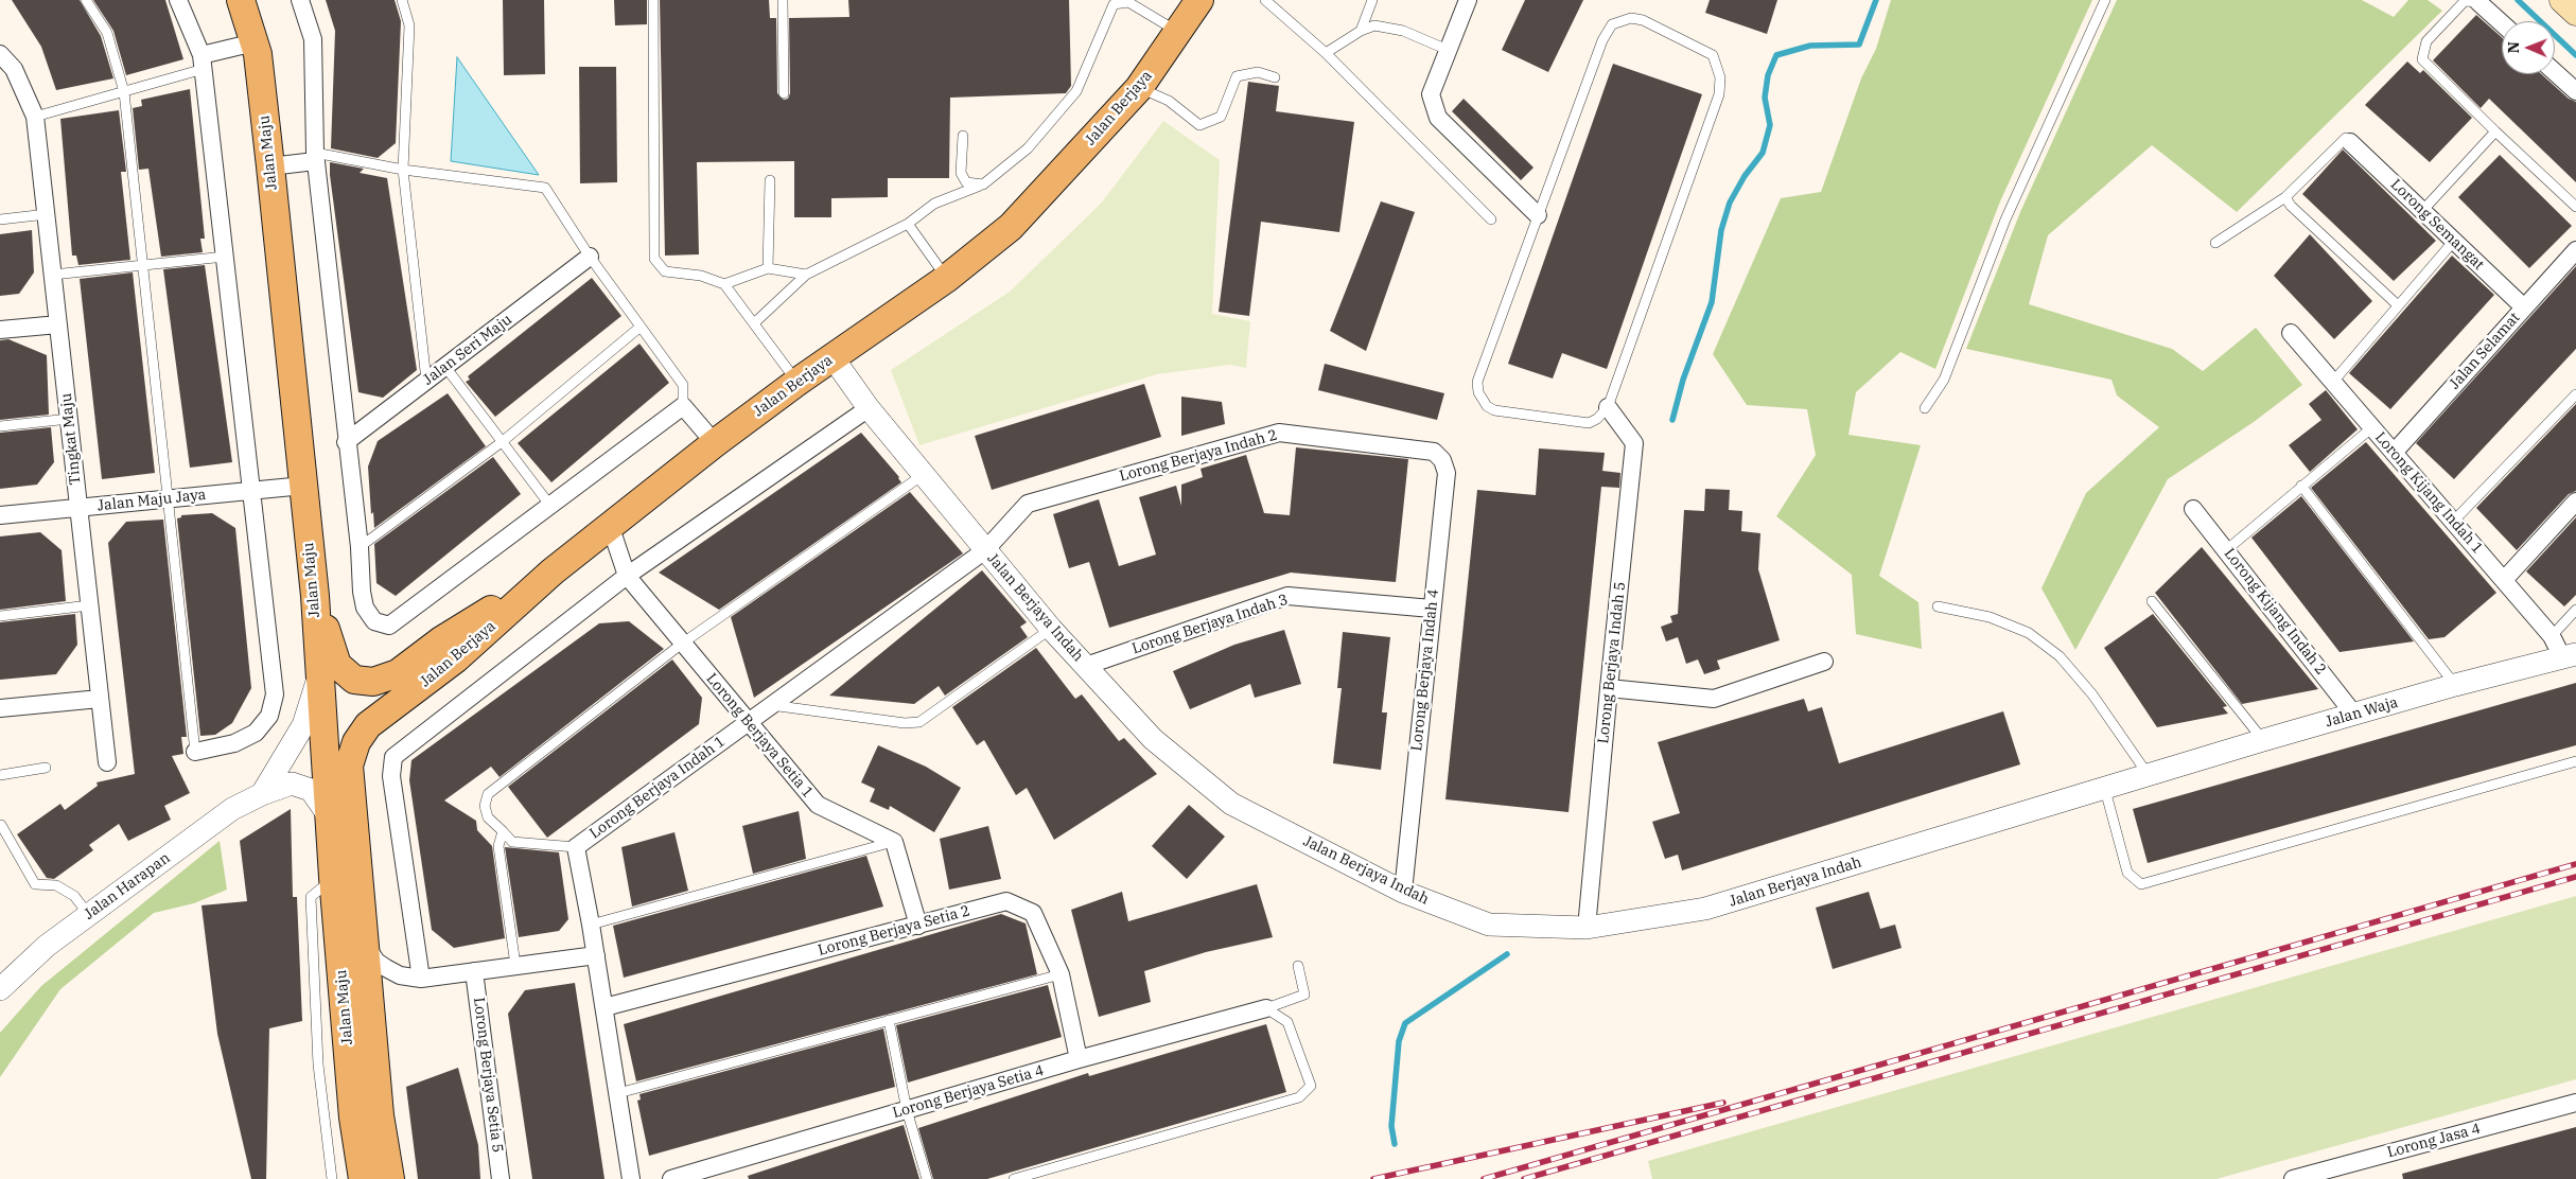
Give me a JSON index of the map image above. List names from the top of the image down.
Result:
{
  "streets": {
    "main road": ["Jalan Berjaya", "Jalan Maju"],
    "street": [
      "Lorong Semangat",
      "Jalan Seri Maju",
      "Jalan Selamat",
      "Tingkat Maju",
      "Lorong Berjaya Indah 2",
      "Lorong Kijang Indah 1",
      "Jalan Maju Jaya",
      "Jalan Berjaya Indah",
      "Lorong Kijang Indah 2",
      "Lorong Berjaya Indah 3",
      "Lorong Berjaya Indah 5",
      "Lorong Berjaya Indah 4",
      "Jalan Waja",
      "Lorong Berjaya Setia 1",
      "Lorong Berjaya Indah 1",
      "Jalan Harapan",
      "Lorong Berjaya Setia 2",
      "Lorong Berjaya Setia 5",
      "Lorong Berjaya Setia 4",
      "Lorong Jasa 4"
    ]
  },
  "crossings": [
    ["Jalan Berjaya", "Jalan Maju"],
    ["Jalan Berjaya", "Jalan Berjaya Indah"],
    ["Jalan Berjaya", "Lorong Berjaya Setia 1"],
    ["Jalan Maju", "Jalan Maju Jaya"],
    ["Jalan Maju", "Jalan Harapan"],
    ["Lorong Semangat", "Jalan Selamat"],
    ["Jalan Selamat", "Lorong Kijang Indah 1"],
    ["Tingkat Maju", "Jalan Maju Jaya"],
    ["Lorong Berjaya Indah 2", "Jalan Berjaya Indah"],
    ["Lorong Berjaya Indah 2", "Lorong Berjaya Indah 4"],
    ["Lorong Berjaya Indah 2", "Lorong Berjaya Indah 1"],
    ["Lorong Kijang Indah 1", "Jalan Waja"],
    ["Jalan Berjaya Indah", "Lorong Berjaya Indah 3"],
    ["Jalan Berjaya Indah", "Lorong Berjaya Indah 5"],
    ["Jalan Berjaya Indah", "Lorong Berjaya Indah 4"],
    ["Jalan Berjaya Indah", "Jalan Waja"],
    ["Jalan Berjaya Indah", "Lorong Berjaya Indah 1"],
    ["Lorong Kijang Indah 2", "Jalan Waja"],
    ["Lorong Berjaya Indah 3", "Lorong Berjaya Indah 4"],
    ["Lorong Berjaya Setia 1", "Lorong Berjaya Indah 1"],
    ["Lorong Berjaya Indah 1", "Lorong Berjaya Setia 2"],
    ["Lorong Berjaya Setia 2", "Lorong Berjaya Setia 4"]
  ],
  "north": "left"
}
